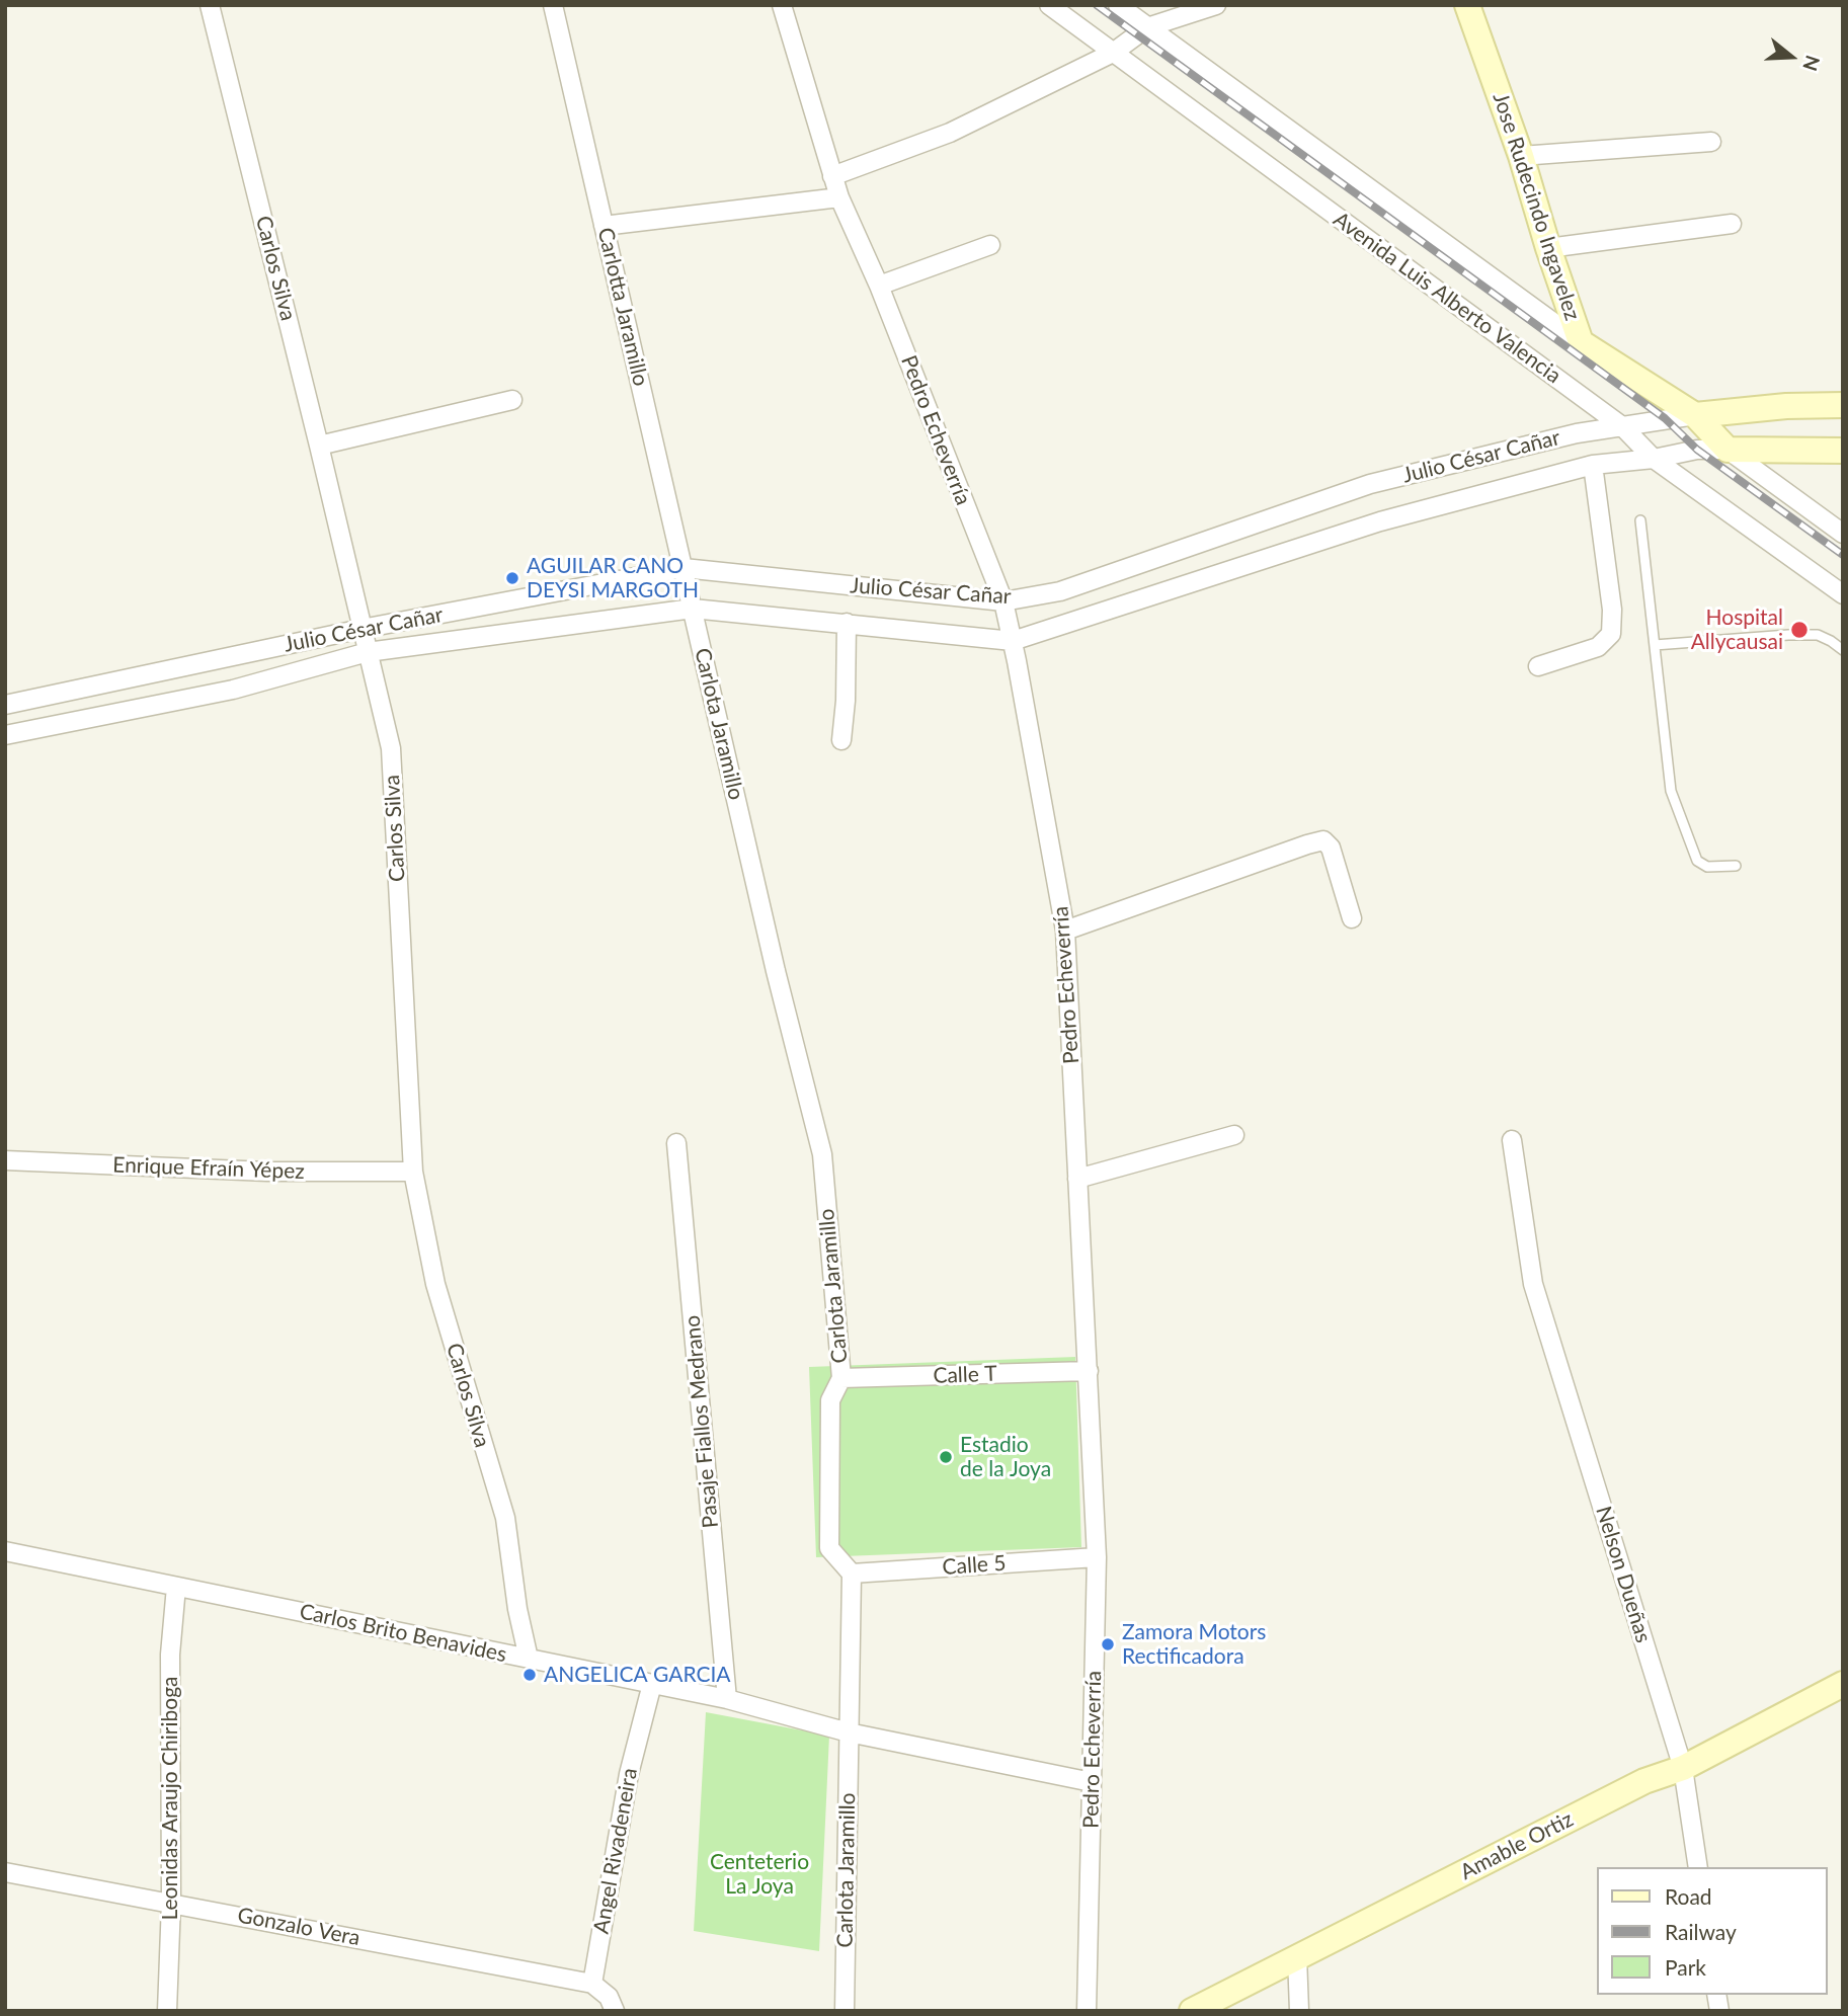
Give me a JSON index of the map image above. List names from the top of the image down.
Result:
{
  "streets": {
    "street": [
      "Jose Rudecindo Ingavelez",
      "Carlos Silva",
      "Avenida Luis Alberto Valencia",
      "Carlotta Jaramillo",
      "Pedro Echeverría",
      "Julio César Cañar",
      "Carlota Jaramillo",
      "Enrique Efraín Yépez",
      "Calle T",
      "Pasaje Fiallos Medrano",
      "Calle 5",
      "Nelson Dueñas",
      "Carlos Brito Benavides",
      "Leonidas Araujo Chiriboga",
      "Amable Ortiz",
      "Angel Rivadeneira",
      "Gonzalo Vera"
    ]
  },
  "crossings": [
    ["Jose Rudecindo Ingavelez", "Julio César Cañar"],
    ["Carlos Silva", "Julio César Cañar"],
    ["Carlos Silva", "Enrique Efraín Yépez"],
    ["Carlos Silva", "Carlos Brito Benavides"],
    ["Avenida Luis Alberto Valencia", "Julio César Cañar"],
    ["Carlotta Jaramillo", "Julio César Cañar"],
    ["Carlotta Jaramillo", "Carlota Jaramillo"],
    ["Pedro Echeverría", "Julio César Cañar"],
    ["Pedro Echeverría", "Calle T"],
    ["Pedro Echeverría", "Calle 5"],
    ["Pedro Echeverría", "Carlos Brito Benavides"],
    ["Julio César Cañar", "Carlota Jaramillo"],
    ["Carlota Jaramillo", "Calle T"],
    ["Carlota Jaramillo", "Calle 5"],
    ["Carlota Jaramillo", "Carlos Brito Benavides"],
    ["Pasaje Fiallos Medrano", "Carlos Brito Benavides"],
    ["Nelson Dueñas", "Amable Ortiz"],
    ["Carlos Brito Benavides", "Leonidas Araujo Chiriboga"],
    ["Carlos Brito Benavides", "Angel Rivadeneira"],
    ["Leonidas Araujo Chiriboga", "Gonzalo Vera"],
    ["Angel Rivadeneira", "Gonzalo Vera"]
  ],
  "parks": ["Centeterio La Joya"],
  "places": [
    "AGUILAR CANO DEYSI MARGOTH",
    "Hospital Allycausai",
    "Estadio de la Joya",
    "Zamora Motors Rectificadora",
    "ANGELICA GARCIA"
  ],
  "legend": ["Road", "Railway", "Park"],
  "north": "right"
}
